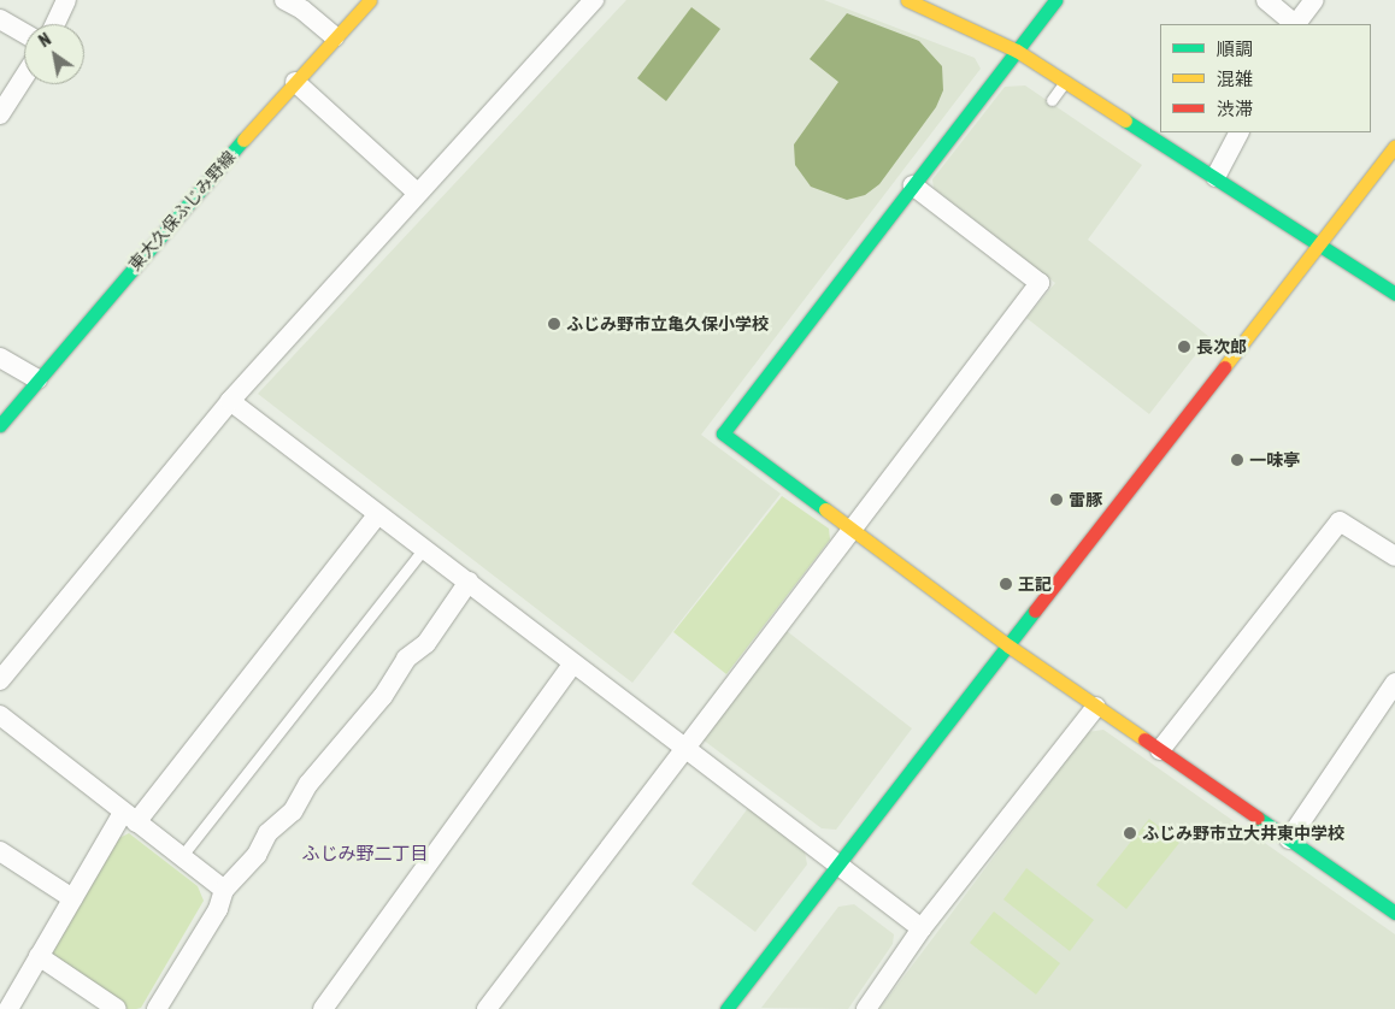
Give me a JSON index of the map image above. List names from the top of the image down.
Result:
{
  "streets": {
    "street": ["東大久保ふじみ野線"]
  },
  "districts": ["ふじみ野二丁目"],
  "places": [
    "ふじみ野市立亀久保小学校",
    "長次郎",
    "一味亭",
    "雷豚",
    "王記",
    "ふじみ野市立大井東中学校"
  ],
  "legend": ["順調", "混雑", "渋滞"],
  "north": "top left"
}
